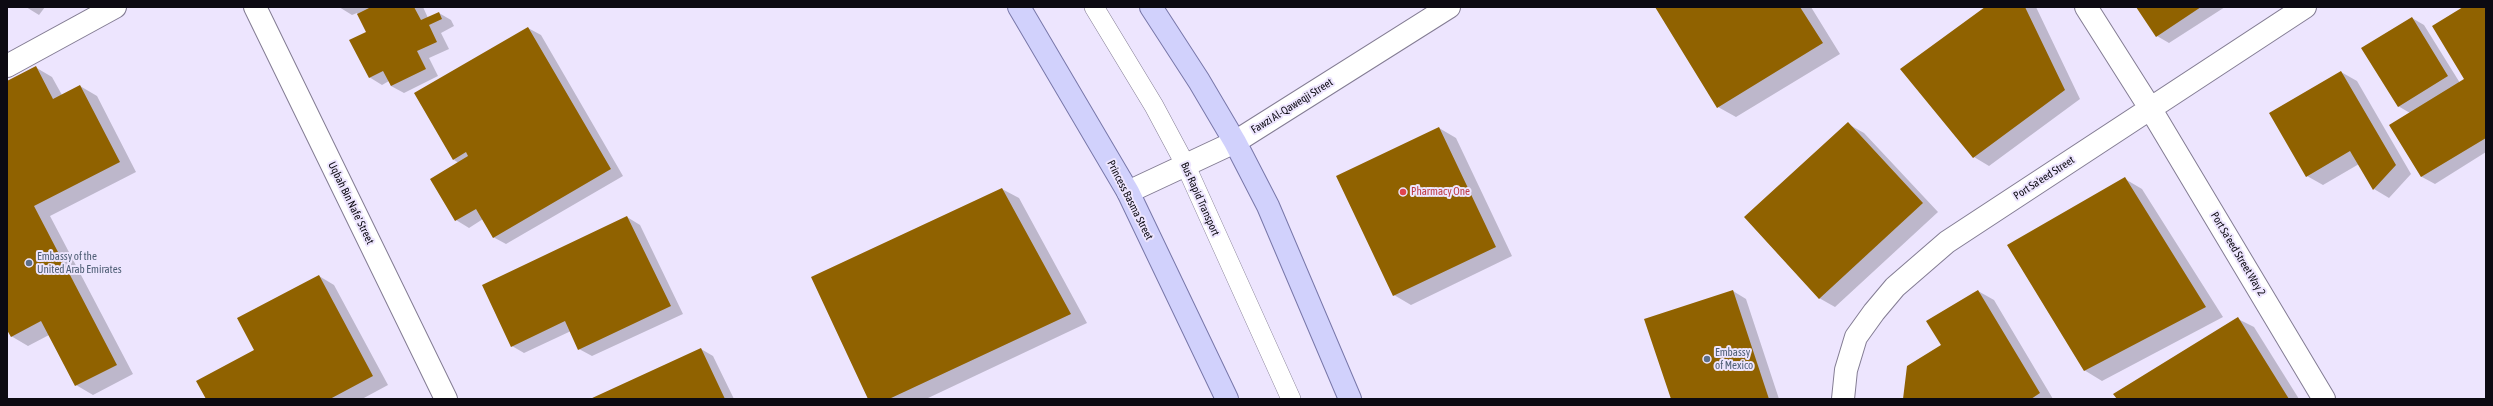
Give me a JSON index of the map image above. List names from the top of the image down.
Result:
{
  "streets": {
    "main road": ["Princess Basma Street"],
    "street": [
      "Fawzi Al-Qaweqji Street",
      "Port Sa'eed Street",
      "Uqbah Bin Nafe' Street",
      "Port Sa'eed Street Way 2"
    ],
    "lane": ["Bus Rapid Transport"]
  },
  "crossings": [
    ["Fawzi Al-Qaweqji Street", "Bus Rapid Transport"],
    ["Fawzi Al-Qaweqji Street", "Princess Basma Street"],
    ["Port Sa'eed Street", "Port Sa'eed Street Way 2"]
  ],
  "places": ["Pharmacy One", "Embassy of the United Arab Emirates", "Embassy of Mexico"]
}
